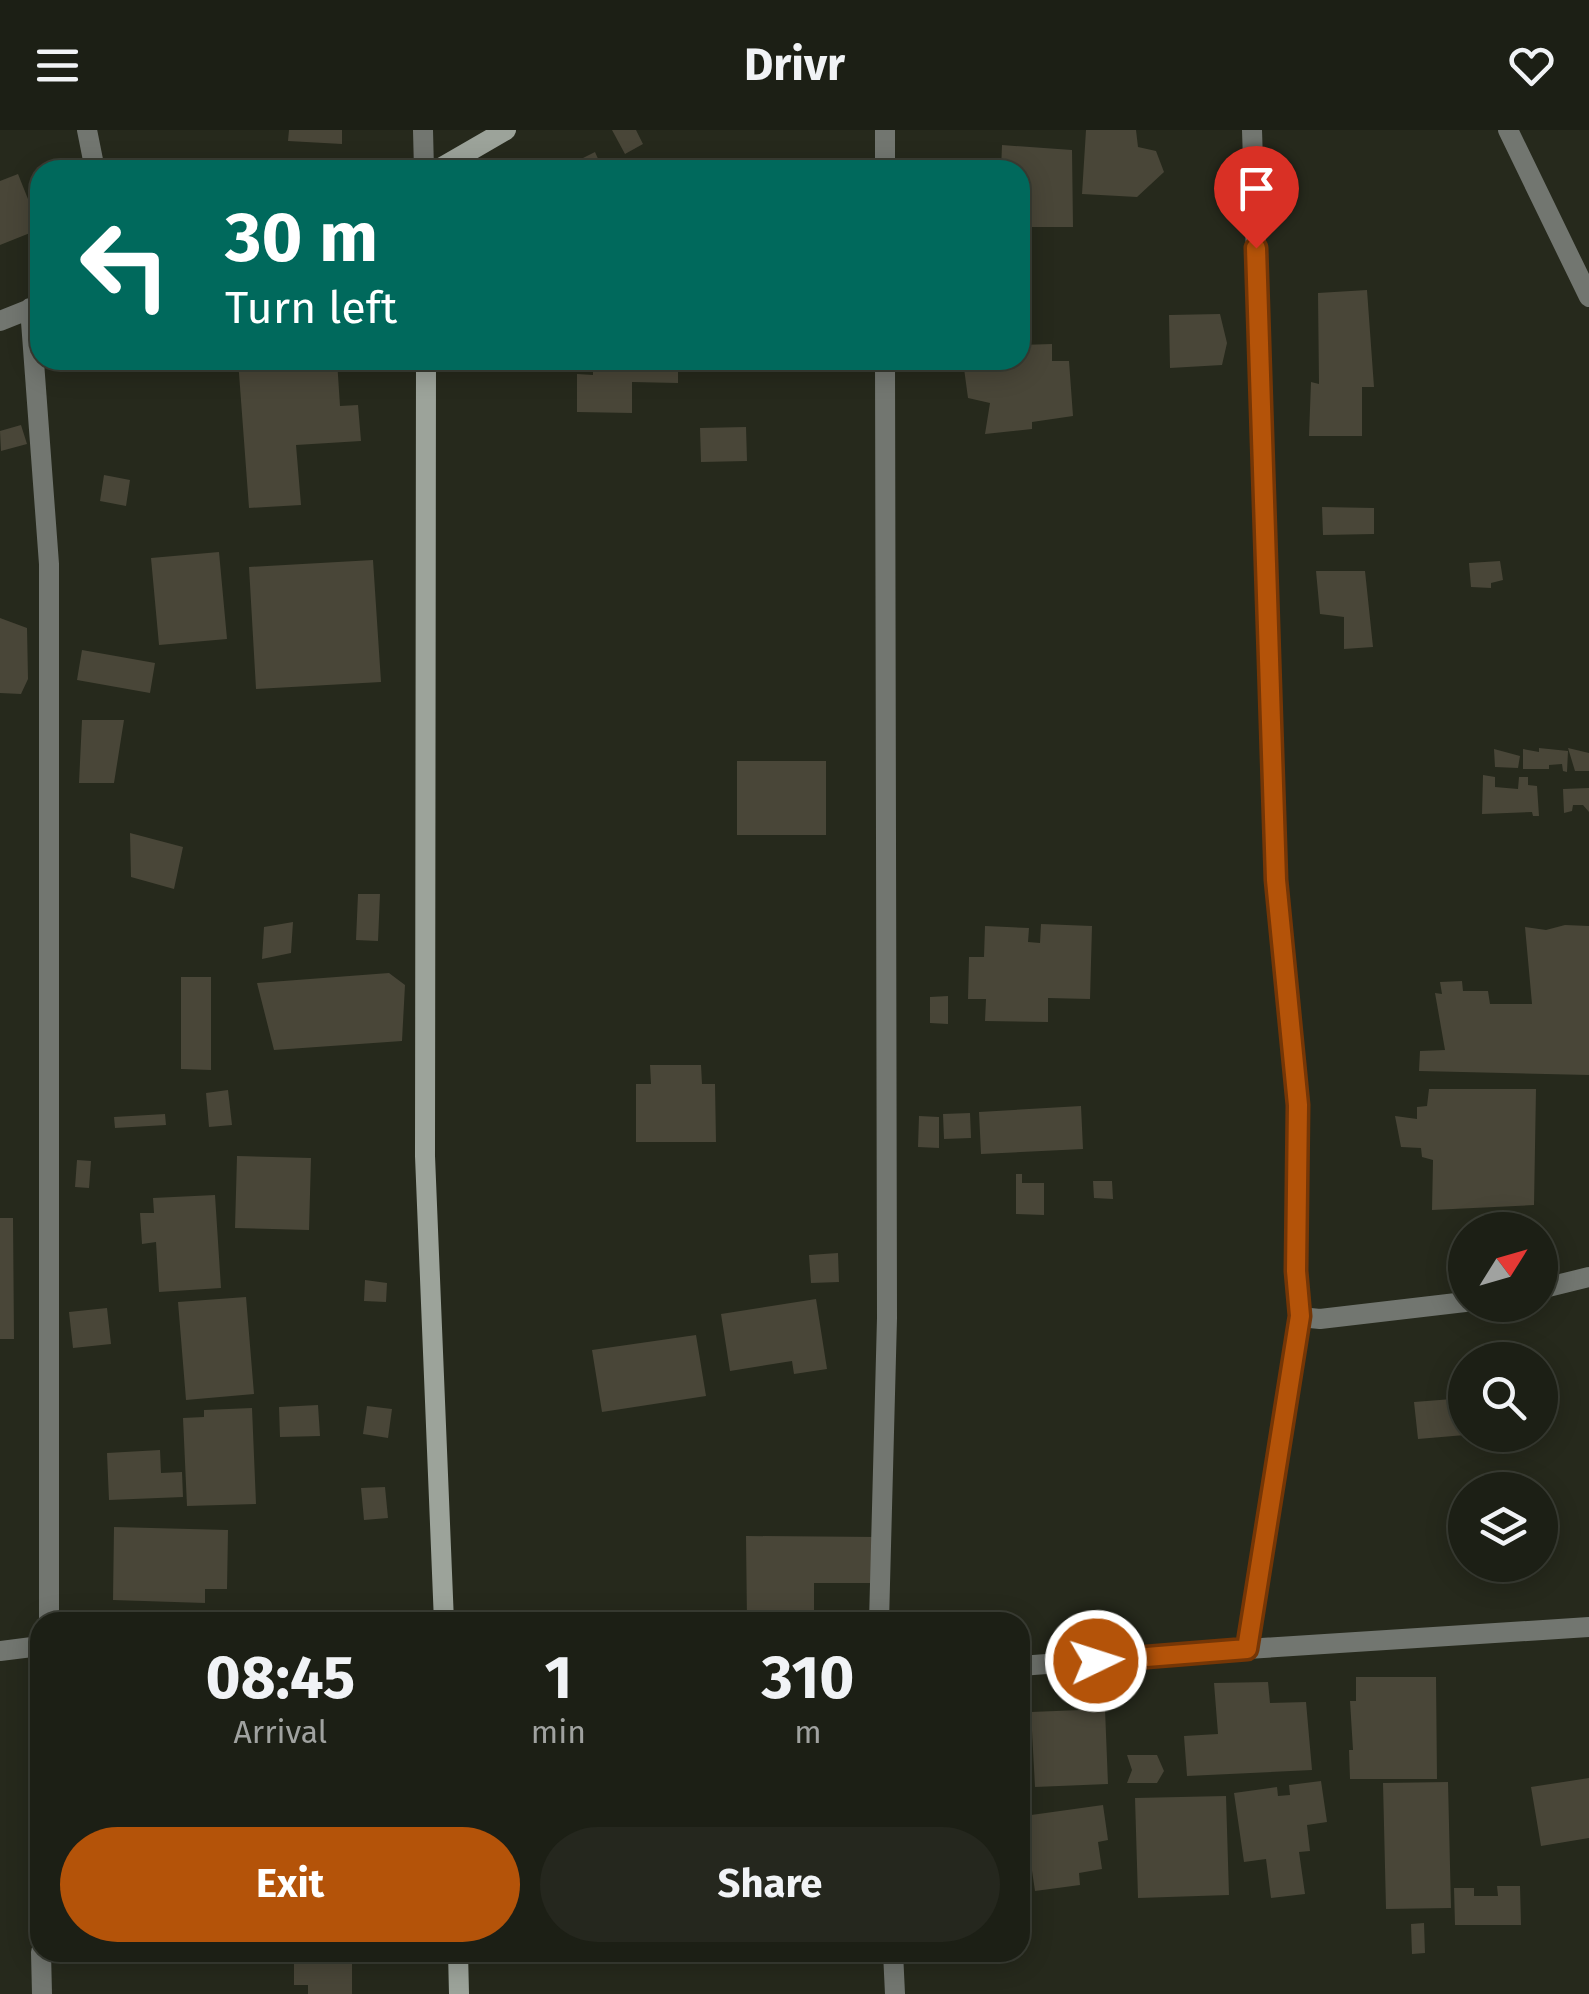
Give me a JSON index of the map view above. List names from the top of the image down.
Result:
{
  "north": "top right",
  "page": {
    "header": "Drivr",
    "turn": ["30 m", "Turn left"],
    "eta": [
      "08:45",
      "Arrival",
      "1",
      "min",
      "310",
      "m"
    ],
    "buttons": ["Exit", "Share"]
  }
}
